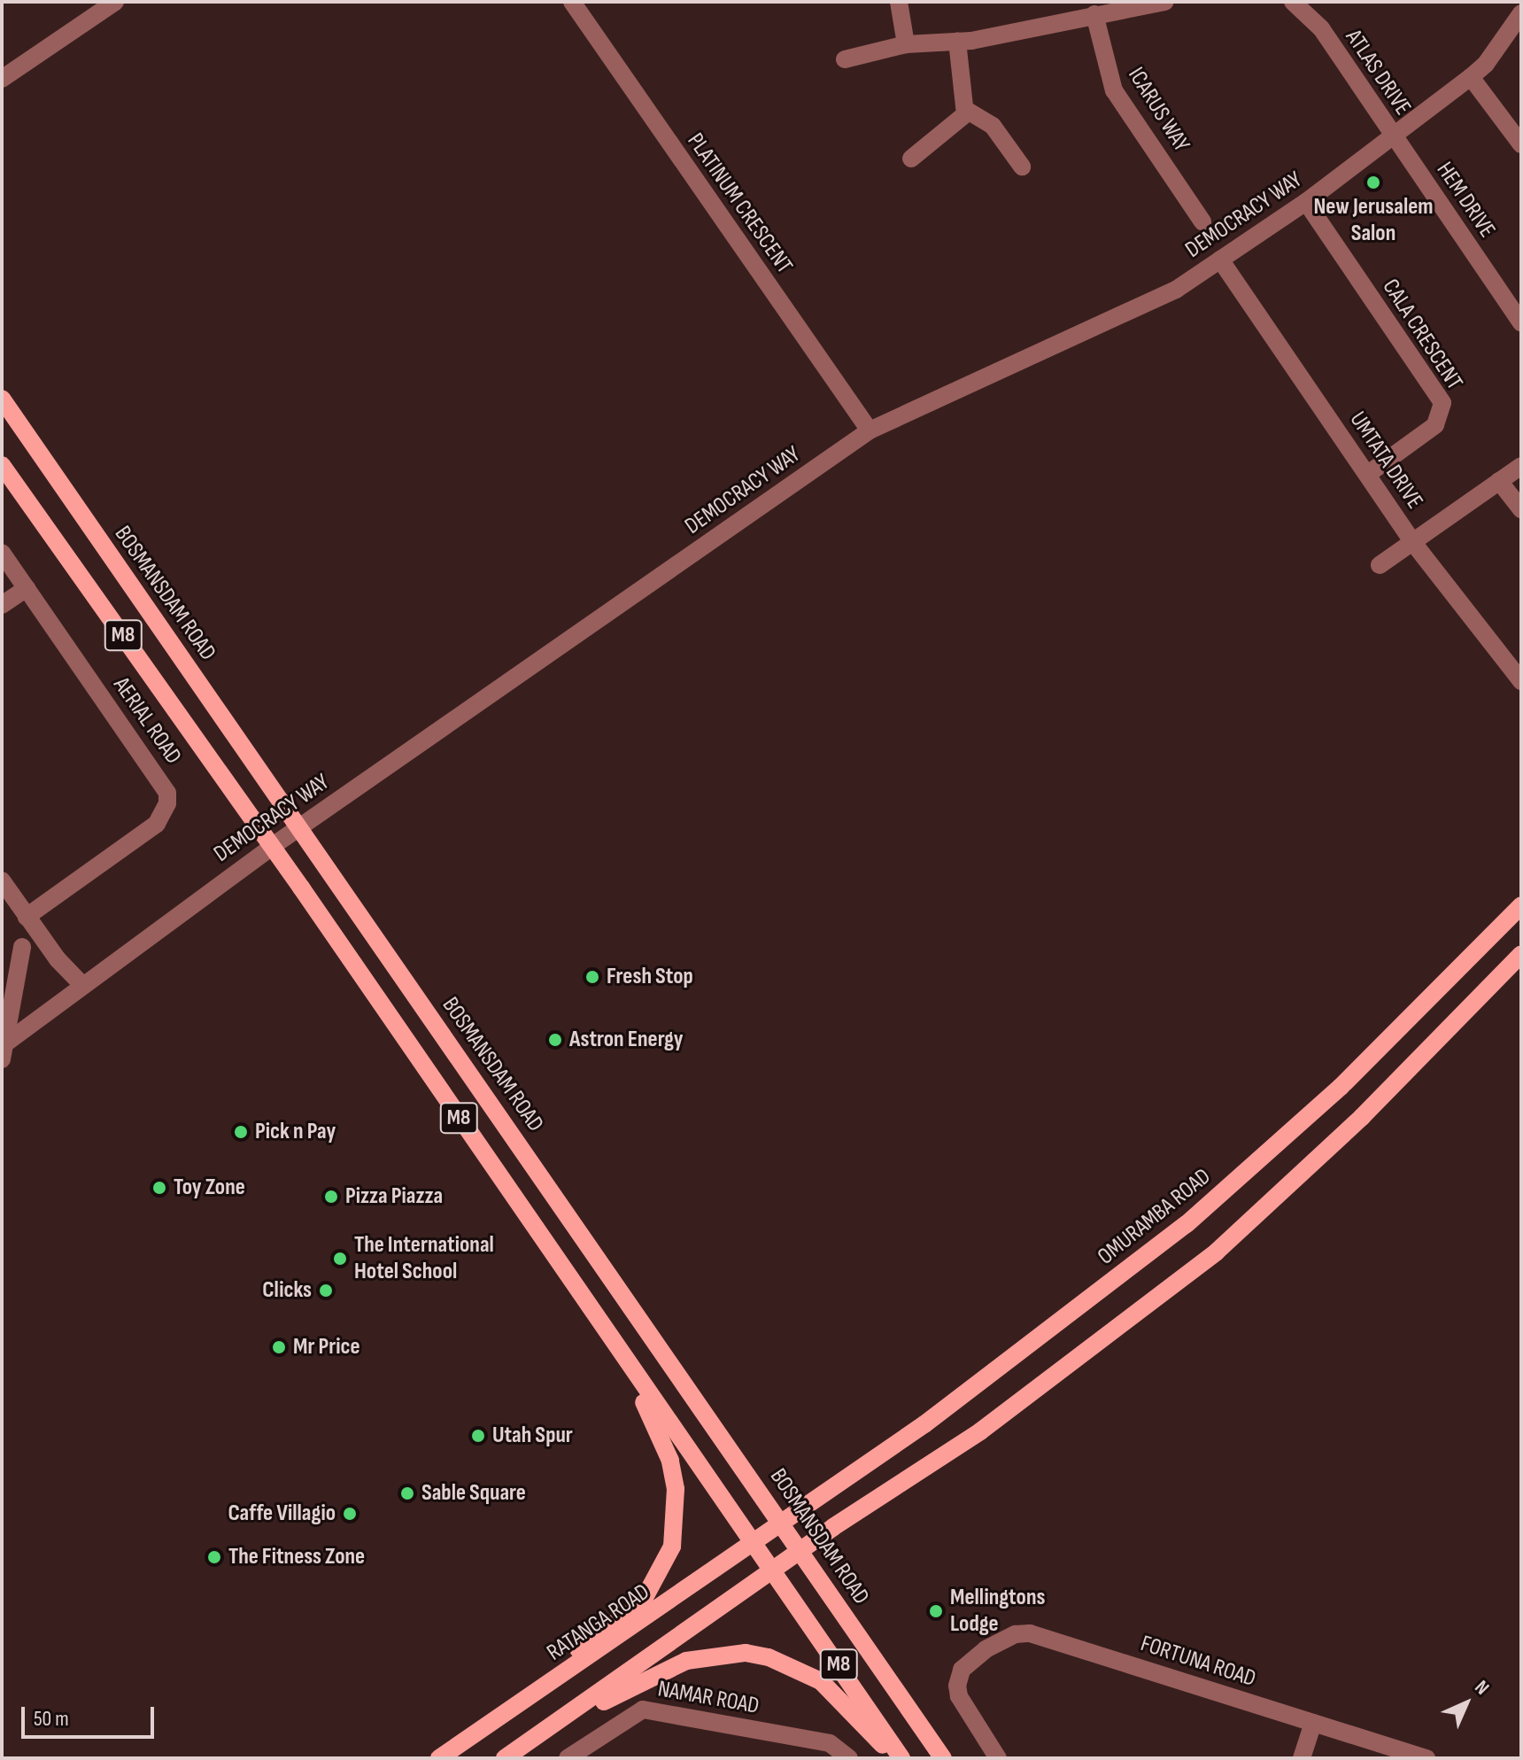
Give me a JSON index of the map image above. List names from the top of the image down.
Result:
{
  "streets": {
    "main road": [
      "BOSMANSDAM ROAD",
      "M8",
      "OMURAMBA ROAD",
      "RATANGA ROAD"
    ],
    "street": [
      "ATLAS DRIVE",
      "ICARUS WAY",
      "HEM DRIVE",
      "PLATINUM CRESCENT",
      "DEMOCRACY WAY",
      "CALA CRESCENT",
      "UMTATA DRIVE",
      "AERIAL ROAD",
      "FORTUNA ROAD",
      "NAMAR ROAD"
    ]
  },
  "crossings": [
    ["ATLAS DRIVE", "HEM DRIVE"],
    ["ATLAS DRIVE", "DEMOCRACY WAY"],
    ["HEM DRIVE", "DEMOCRACY WAY"],
    ["PLATINUM CRESCENT", "DEMOCRACY WAY"],
    ["DEMOCRACY WAY", "CALA CRESCENT"],
    ["DEMOCRACY WAY", "UMTATA DRIVE"],
    ["DEMOCRACY WAY", "BOSMANSDAM ROAD"],
    ["DEMOCRACY WAY", "M8"],
    ["CALA CRESCENT", "UMTATA DRIVE"],
    ["BOSMANSDAM ROAD", "OMURAMBA ROAD"],
    ["BOSMANSDAM ROAD", "RATANGA ROAD"],
    ["M8", "RATANGA ROAD"],
    ["OMURAMBA ROAD", "RATANGA ROAD"]
  ],
  "places": [
    "New Jerusalem Salon",
    "Fresh Stop",
    "Astron Energy",
    "Pick n Pay",
    "Toy Zone",
    "Pizza Piazza",
    "The International Hotel School",
    "Clicks",
    "Mr Price",
    "Utah Spur",
    "Sable Square",
    "Caffe Villagio",
    "The Fitness Zone",
    "Mellingtons Lodge"
  ],
  "scale_bar": "50 m",
  "north": "top right"
}
